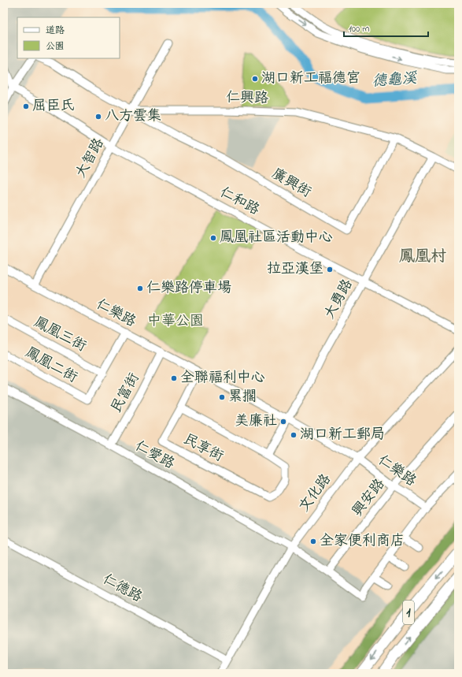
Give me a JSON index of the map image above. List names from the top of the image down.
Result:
{
  "streets": {
    "highway": ["1"],
    "street": [
      "仁興路",
      "大智路",
      "廣興街",
      "仁和路",
      "大勇路",
      "仁樂路",
      "鳳凰三街",
      "鳳凰二街",
      "民富街",
      "民享街",
      "仁愛路",
      "文化路",
      "興安路",
      "仁德路"
    ]
  },
  "crossings": [
    ["仁興路", "大智路"],
    ["仁興路", "廣興街"],
    ["仁興路", "大勇路"],
    ["大智路", "廣興街"],
    ["大智路", "仁和路"],
    ["大智路", "仁樂路"],
    ["仁和路", "大勇路"],
    ["大勇路", "仁樂路"],
    ["大勇路", "民享街"],
    ["仁樂路", "民富街"],
    ["仁樂路", "民享街"],
    ["仁樂路", "文化路"],
    ["仁樂路", "興安路"],
    ["鳳凰三街", "鳳凰二街"],
    ["民富街", "仁愛路"],
    ["仁愛路", "文化路"],
    ["仁愛路", "興安路"],
    ["文化路", "仁德路"]
  ],
  "districts": ["鳳凰村"],
  "water": ["德龜溪"],
  "parks": ["中華公園"],
  "places": [
    "湖口新工福德宮",
    "屈臣氏",
    "八方雲集",
    "鳳凰社區活動中心",
    "拉亞漢堡",
    "仁樂路停車場",
    "全聯福利中心",
    "累擱",
    "美廉社",
    "湖口新工郵局",
    "全家便利商店"
  ],
  "legend": ["道路", "公園"],
  "scale_bar": "100 m"
}
